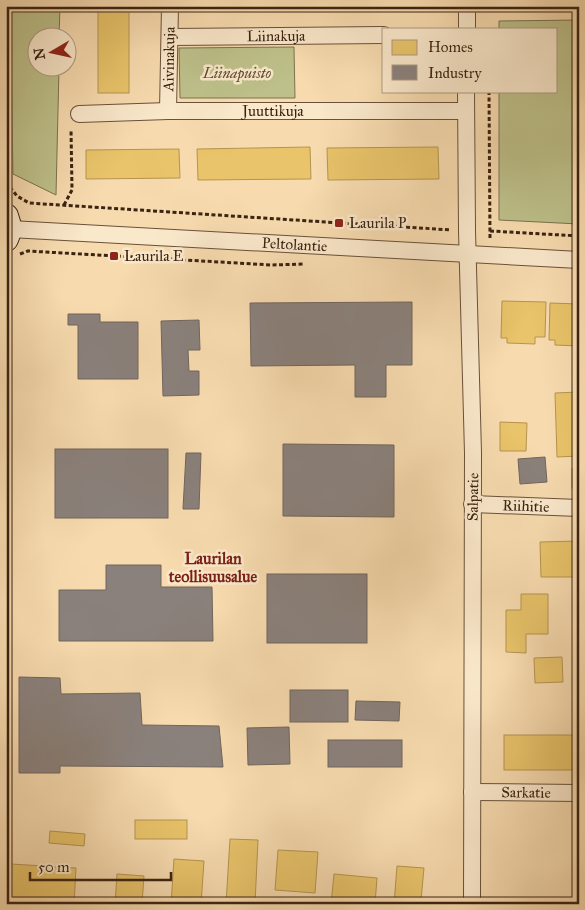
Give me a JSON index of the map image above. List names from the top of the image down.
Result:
{
  "streets": {
    "street": [
      "Liinakuja",
      "Aivinakuja",
      "Juuttikuja",
      "Peltolantie",
      "Salpatie",
      "Riihitie",
      "Sarkatie"
    ]
  },
  "crossings": [
    ["Liinakuja", "Aivinakuja"],
    ["Aivinakuja", "Juuttikuja"],
    ["Juuttikuja", "Salpatie"],
    ["Peltolantie", "Salpatie"],
    ["Salpatie", "Riihitie"],
    ["Salpatie", "Sarkatie"]
  ],
  "districts": ["Laurilan teollisuusalue"],
  "parks": ["Liinapuisto"],
  "places": {
    "transit": ["Laurila P", "Laurila E"]
  },
  "legend": ["Homes", "Industry"],
  "scale_bar": "50 m",
  "north": "left"
}
